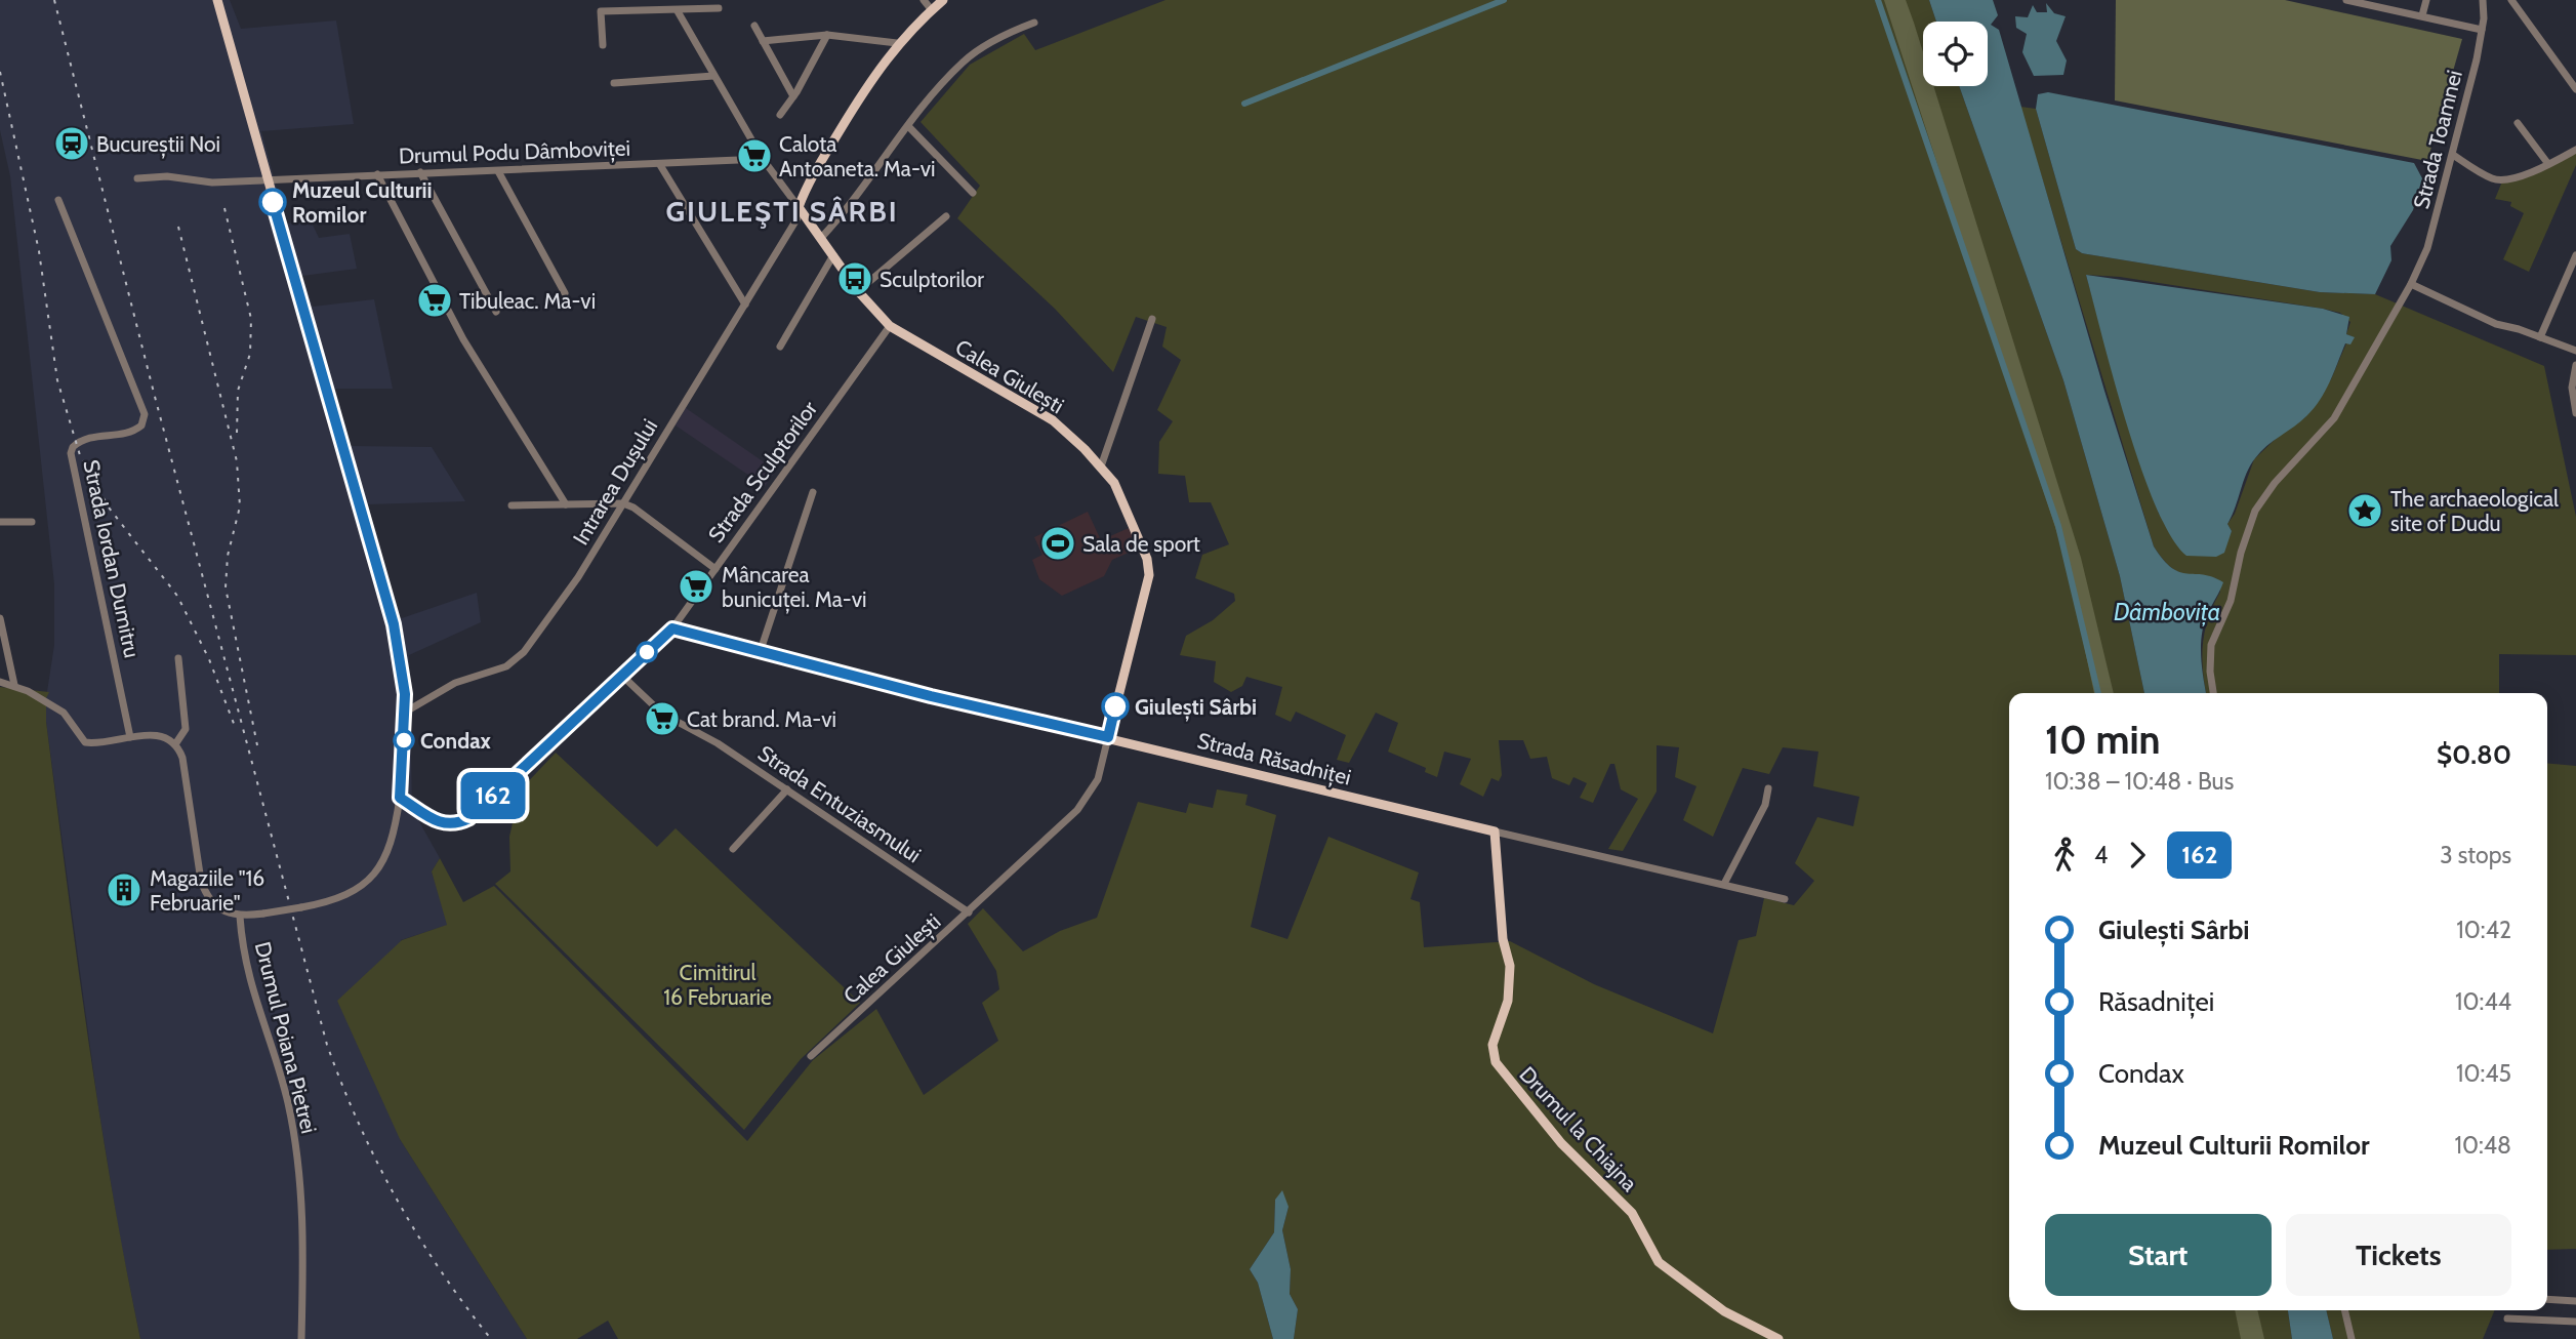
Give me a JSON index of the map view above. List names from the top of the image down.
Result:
{
  "streets": {
    "main road": [
      "Calea Giulești",
      "Strada Sculptorilor",
      "Strada Răsadniței",
      "Drumul la Chiajna"
    ],
    "street": [
      "Strada Toamnei",
      "Drumul Podu Dâmboviței",
      "Intrarea Dușului",
      "Strada Iordan Dumitru",
      "Strada Entuziasmului",
      "Drumul Poiana Pietrei"
    ]
  },
  "crossings": [
    ["Calea Giulești", "Strada Sculptorilor"],
    ["Calea Giulești", "Intrarea Dușului"],
    ["Calea Giulești", "Strada Răsadniței"],
    ["Calea Giulești", "Strada Entuziasmului"],
    ["Strada Sculptorilor", "Strada Răsadniței"],
    ["Strada Sculptorilor", "Strada Entuziasmului"],
    ["Strada Răsadniței", "Drumul la Chiajna"]
  ],
  "districts": ["GIULEŞTI SÂRBI"],
  "water": ["Dâmbovița"],
  "parks": ["Cimitirul 16 Februarie"],
  "places": {
    "station": ["Bucureștii Noi"],
    "supermarket": [
      "Calota Antoaneta. Ma-vi",
      "Tibuleac. Ma-vi",
      "Mâncarea bunicuței. Ma-vi",
      "Cat brand. Ma-vi"
    ],
    "other": ["Muzeul Culturii Romilor", "Giulești Sârbi", "Condax"],
    "bus stop": ["Sculptorilor"],
    "place": ["The archaeological site of Dudu"],
    "sports": ["Sala de sport"],
    "building": ["Magaziile \"16 Februarie\""]
  },
  "lines": ["bus line 162"],
  "page": {
    "on_map": "162",
    "heading": ["10 min", "10:38 – 10:48 · Bus", "$0.80"],
    "legs": ["4", "162", "3 stops"],
    "list": [
      {
        "name": "Giulești Sârbi",
        "value": "10:42"
      },
      {
        "name": "Răsadniței",
        "value": "10:44"
      },
      {
        "name": "Condax",
        "value": "10:45"
      },
      {
        "name": "Muzeul Culturii Romilor",
        "value": "10:48"
      }
    ],
    "buttons": ["Start", "Tickets"]
  }
}
